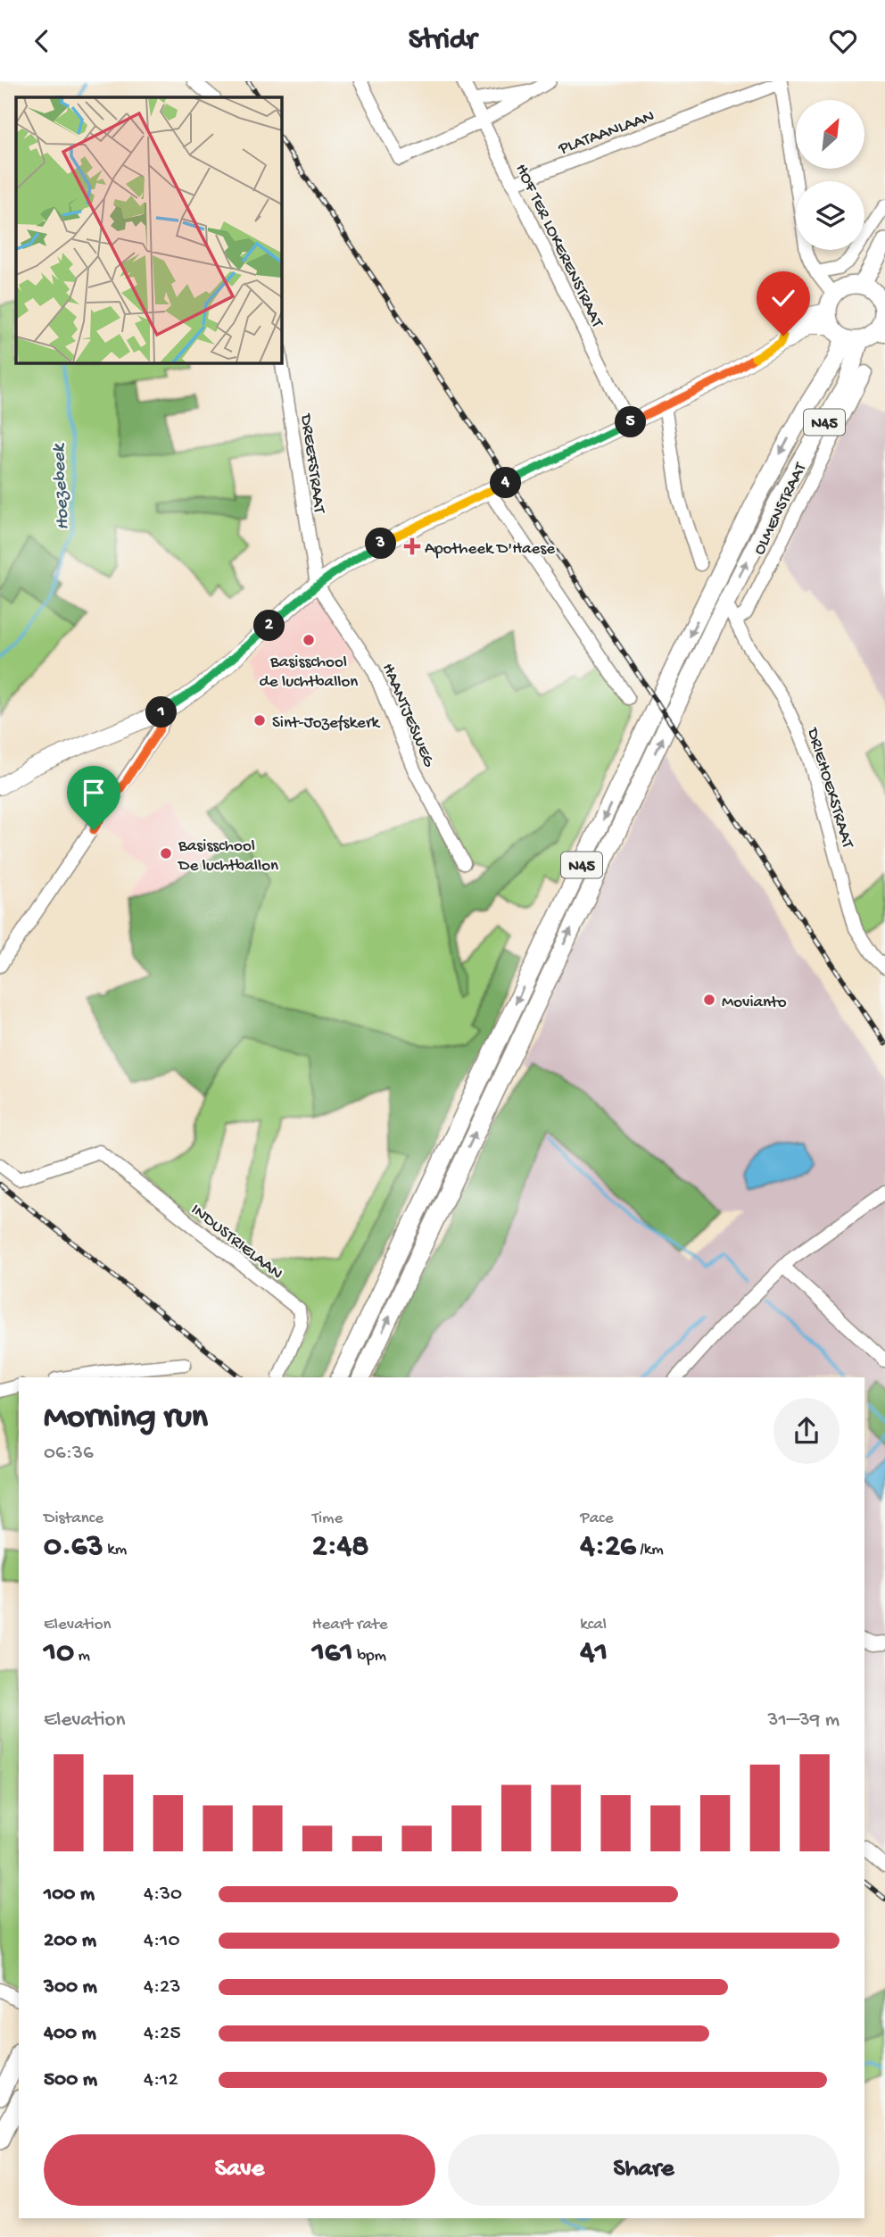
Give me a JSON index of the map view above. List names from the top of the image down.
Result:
{
  "streets": {
    "highway": ["N45"],
    "street": [
      "PLATAANLAAN",
      "HOF TER LOKERENSTRAAT",
      "DREEFSTRAAT",
      "OLMENSTRAAT",
      "HAANTJESWEG",
      "DRIEHOEKSTRAAT",
      "INDUSTRIELAAN"
    ]
  },
  "crossings": [
    ["PLATAANLAAN", "HOF TER LOKERENSTRAAT"],
    ["N45", "DRIEHOEKSTRAAT"],
    ["DREEFSTRAAT", "HAANTJESWEG"],
    ["OLMENSTRAAT", "DRIEHOEKSTRAAT"]
  ],
  "water": ["Hoezebeek"],
  "places": {
    "health": ["Apotheek D'Haese"],
    "other": [
      "Basisschool de luchtballon",
      "Sint-Jozefskerk",
      "Basisschool De luchtballon",
      "Movianto"
    ]
  },
  "north": "top right",
  "page": {
    "header": "Stridr",
    "pins": [
      "5",
      "4",
      "3",
      "2",
      "1"
    ],
    "heading": ["Morning run", "06:36"],
    "stats": [
      ["Distance", "0.63 km"],
      ["Time", "2:48"],
      ["Pace", "4:26 /km"],
      ["Elevation", "10 m"],
      ["Heart rate", "161 bpm"],
      ["kcal", "41"]
    ],
    "chart": ["Elevation", "31–39 m"],
    "list": [
      {
        "name": "100 m",
        "note": "4:30"
      },
      {
        "name": "200 m",
        "note": "4:10"
      },
      {
        "name": "300 m",
        "note": "4:23"
      },
      {
        "name": "400 m",
        "note": "4:25"
      },
      {
        "name": "500 m",
        "note": "4:12"
      }
    ],
    "buttons": ["Save", "Share"]
  }
}
